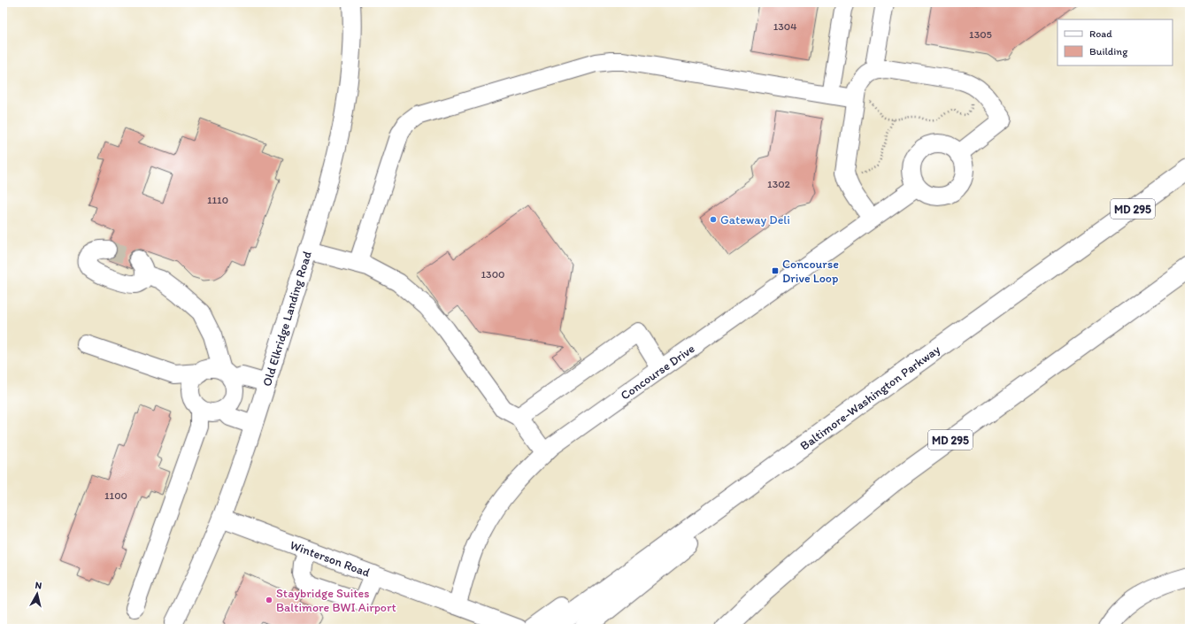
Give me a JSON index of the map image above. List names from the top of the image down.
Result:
{
  "streets": {
    "highway": ["MD 295", "Baltimore-Washington Parkway"],
    "street": ["Old Elkridge Landing Road", "Concourse Drive", "Winterson Road"]
  },
  "crossings": [
    ["Old Elkridge Landing Road", "Winterson Road"],
    ["Concourse Drive", "Winterson Road"]
  ],
  "places": {
    "other": ["Gateway Deli", "Staybridge Suites Baltimore BWI Airport"],
    "transit": ["Concourse Drive Loop"]
  },
  "house_numbers": [
    "1304",
    "1305",
    "1302",
    "1110",
    "1300",
    "1100"
  ],
  "legend": ["Road", "Building"],
  "north": "top"
}
